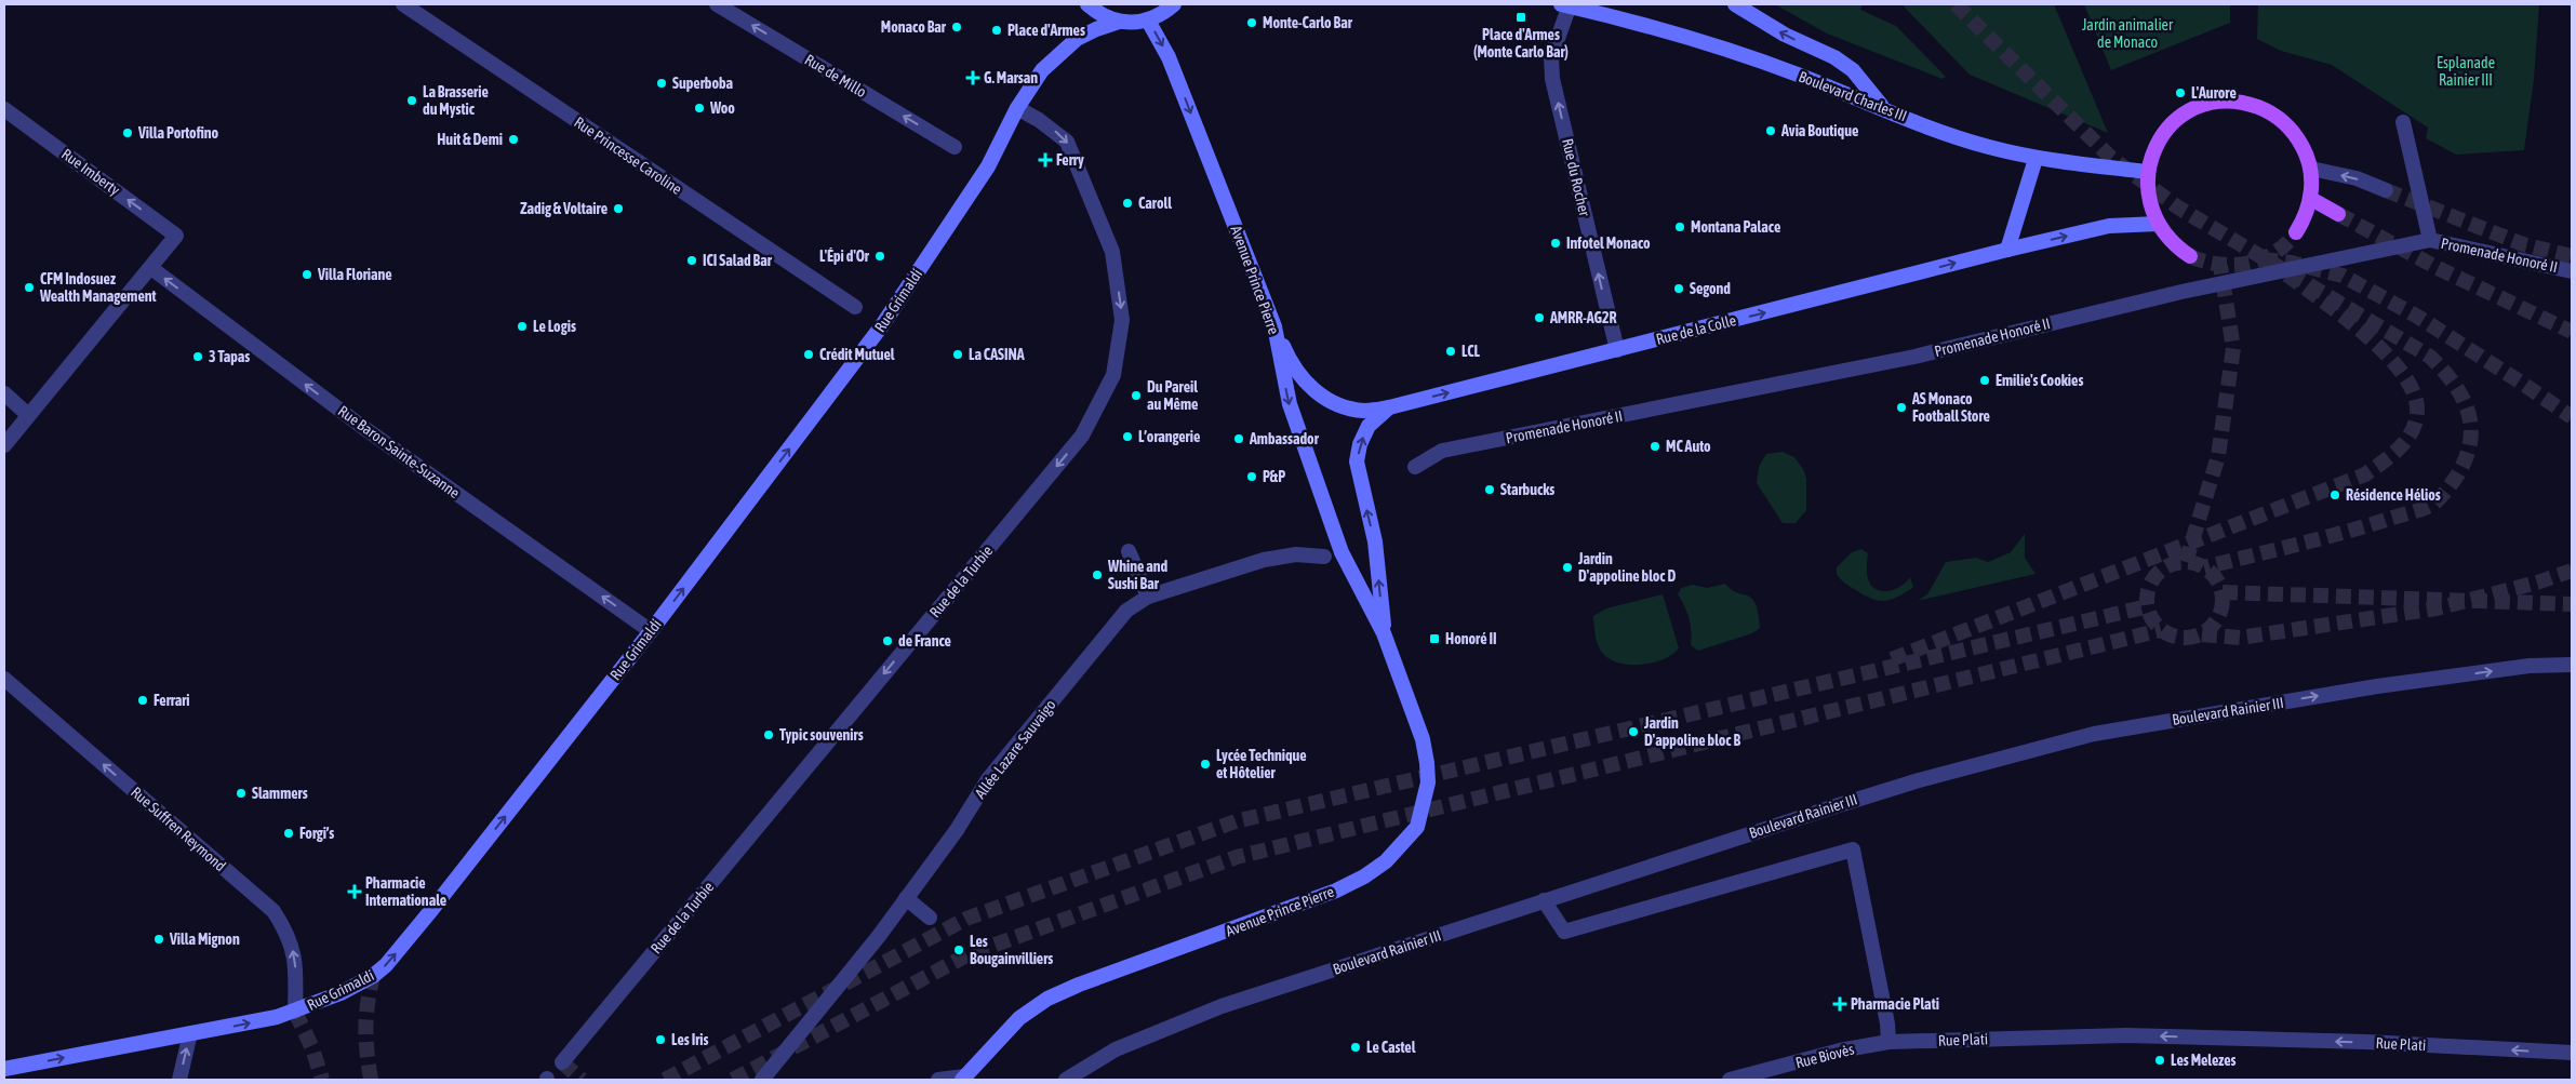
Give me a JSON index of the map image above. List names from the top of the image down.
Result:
{
  "streets": {
    "main road": [
      "Boulevard Charles III",
      "Avenue Prince Pierre",
      "Rue Grimaldi",
      "Rue de la Colle"
    ],
    "street": [
      "Rue de Millo",
      "Rue Princesse Caroline",
      "Rue Imberty",
      "Rue du Rocher",
      "Promenade Honoré II",
      "Rue Baron Sainte-Suzanne",
      "Rue de la Turbie",
      "Boulevard Rainier III",
      "Allée Lazare Sauvaigo",
      "Rue Suffren Reymond",
      "Rue Plati",
      "Rue Biovès"
    ]
  },
  "crossings": [
    ["Boulevard Charles III", "Rue du Rocher"],
    ["Rue Imberty", "Rue Baron Sainte-Suzanne"],
    ["Rue du Rocher", "Rue de la Colle"],
    ["Avenue Prince Pierre", "Rue de la Colle"],
    ["Rue Grimaldi", "Rue Baron Sainte-Suzanne"],
    ["Rue Grimaldi", "Rue de la Turbie"],
    ["Rue Grimaldi", "Rue Suffren Reymond"],
    ["Rue Plati", "Rue Biovès"]
  ],
  "one_way": [
    "Rue de Millo",
    "Rue Imberty",
    "Rue du Rocher",
    "Rue Grimaldi",
    "Rue de la Colle",
    "Rue Baron Sainte-Suzanne",
    "Rue de la Turbie",
    "Boulevard Rainier III",
    "Rue Suffren Reymond",
    "Rue Plati"
  ],
  "parks": ["Jardin animalier de Monaco", "Esplanade Rainier III"],
  "places": {
    "transit": ["Place d'Armes (Monte Carlo Bar)", "Honoré II"],
    "other": [
      "Monte-Carlo Bar",
      "Monaco Bar",
      "Place d'Armes",
      "Superboba",
      "L'Aurore",
      "La Brasserie du Mystic",
      "Woo",
      "Avia Boutique",
      "Villa Portofino",
      "Huit & Demi",
      "Caroll",
      "Zadig & Voltaire",
      "Montana Palace",
      "Infotel Monaco",
      "L'Épi d'Or",
      "ICI Salad Bar",
      "Villa Floriane",
      "CFM Indosuez Wealth Management",
      "Segond",
      "AMRR-AG2R",
      "Le Logis",
      "LCL",
      "Crédit Mutuel",
      "La CASINA",
      "3 Tapas",
      "Emilie's Cookies",
      "Du Pareil au Même",
      "AS Monaco Football Store",
      "L’orangerie",
      "Ambassador",
      "MC Auto",
      "P&P",
      "Starbucks",
      "Résidence Hélios",
      "Jardin D'appoline bloc D",
      "Whine and Sushi Bar",
      "de France",
      "Ferrari",
      "Jardin D'appoline bloc B",
      "Typic souvenirs",
      "Lycée Technique et Hôtelier",
      "Slammers",
      "Forgi’s",
      "Villa Mignon",
      "Les Bougainvilliers",
      "Les Iris",
      "Le Castel",
      "Les Melezes"
    ],
    "health": [
      "G. Marsan",
      "Ferry",
      "Pharmacie Internationale",
      "Pharmacie Plati"
    ]
  }
}
